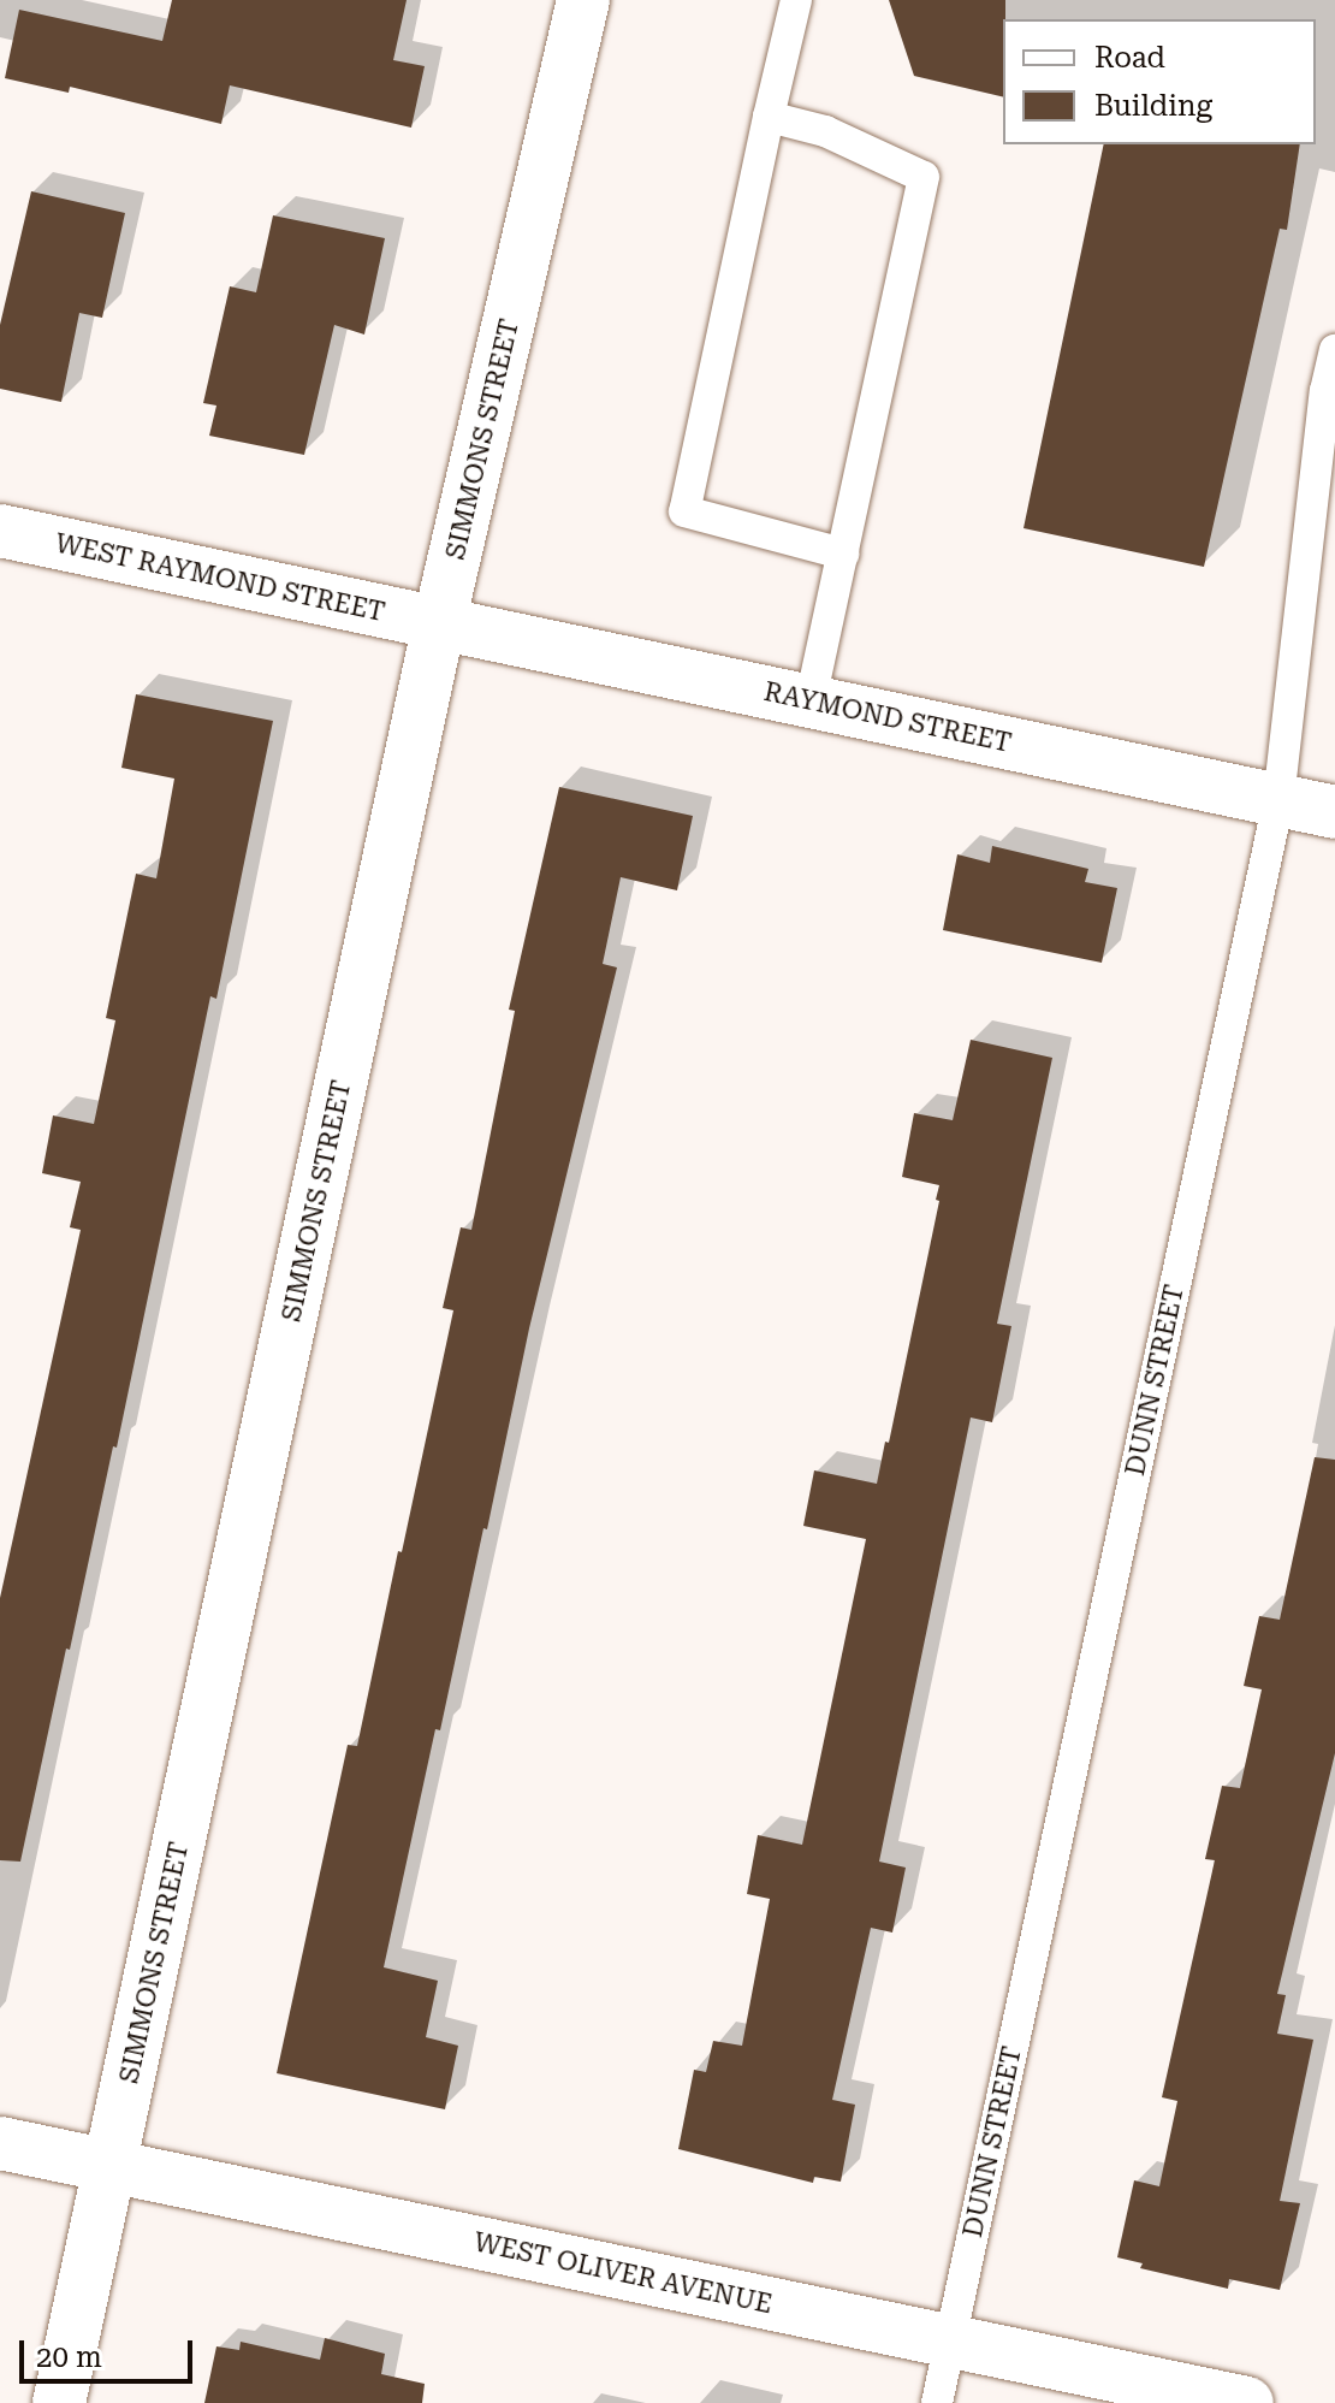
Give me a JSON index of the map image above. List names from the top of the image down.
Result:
{
  "streets": {
    "street": [
      "SIMMONS STREET",
      "WEST RAYMOND STREET",
      "RAYMOND STREET",
      "WEST OLIVER AVENUE"
    ],
    "lane": ["DUNN STREET"]
  },
  "crossings": [
    ["SIMMONS STREET", "WEST RAYMOND STREET"],
    ["SIMMONS STREET", "RAYMOND STREET"],
    ["SIMMONS STREET", "WEST OLIVER AVENUE"],
    ["WEST RAYMOND STREET", "RAYMOND STREET"],
    ["RAYMOND STREET", "DUNN STREET"],
    ["DUNN STREET", "WEST OLIVER AVENUE"]
  ],
  "legend": ["Road", "Building"],
  "scale_bar": "20 m"
}
